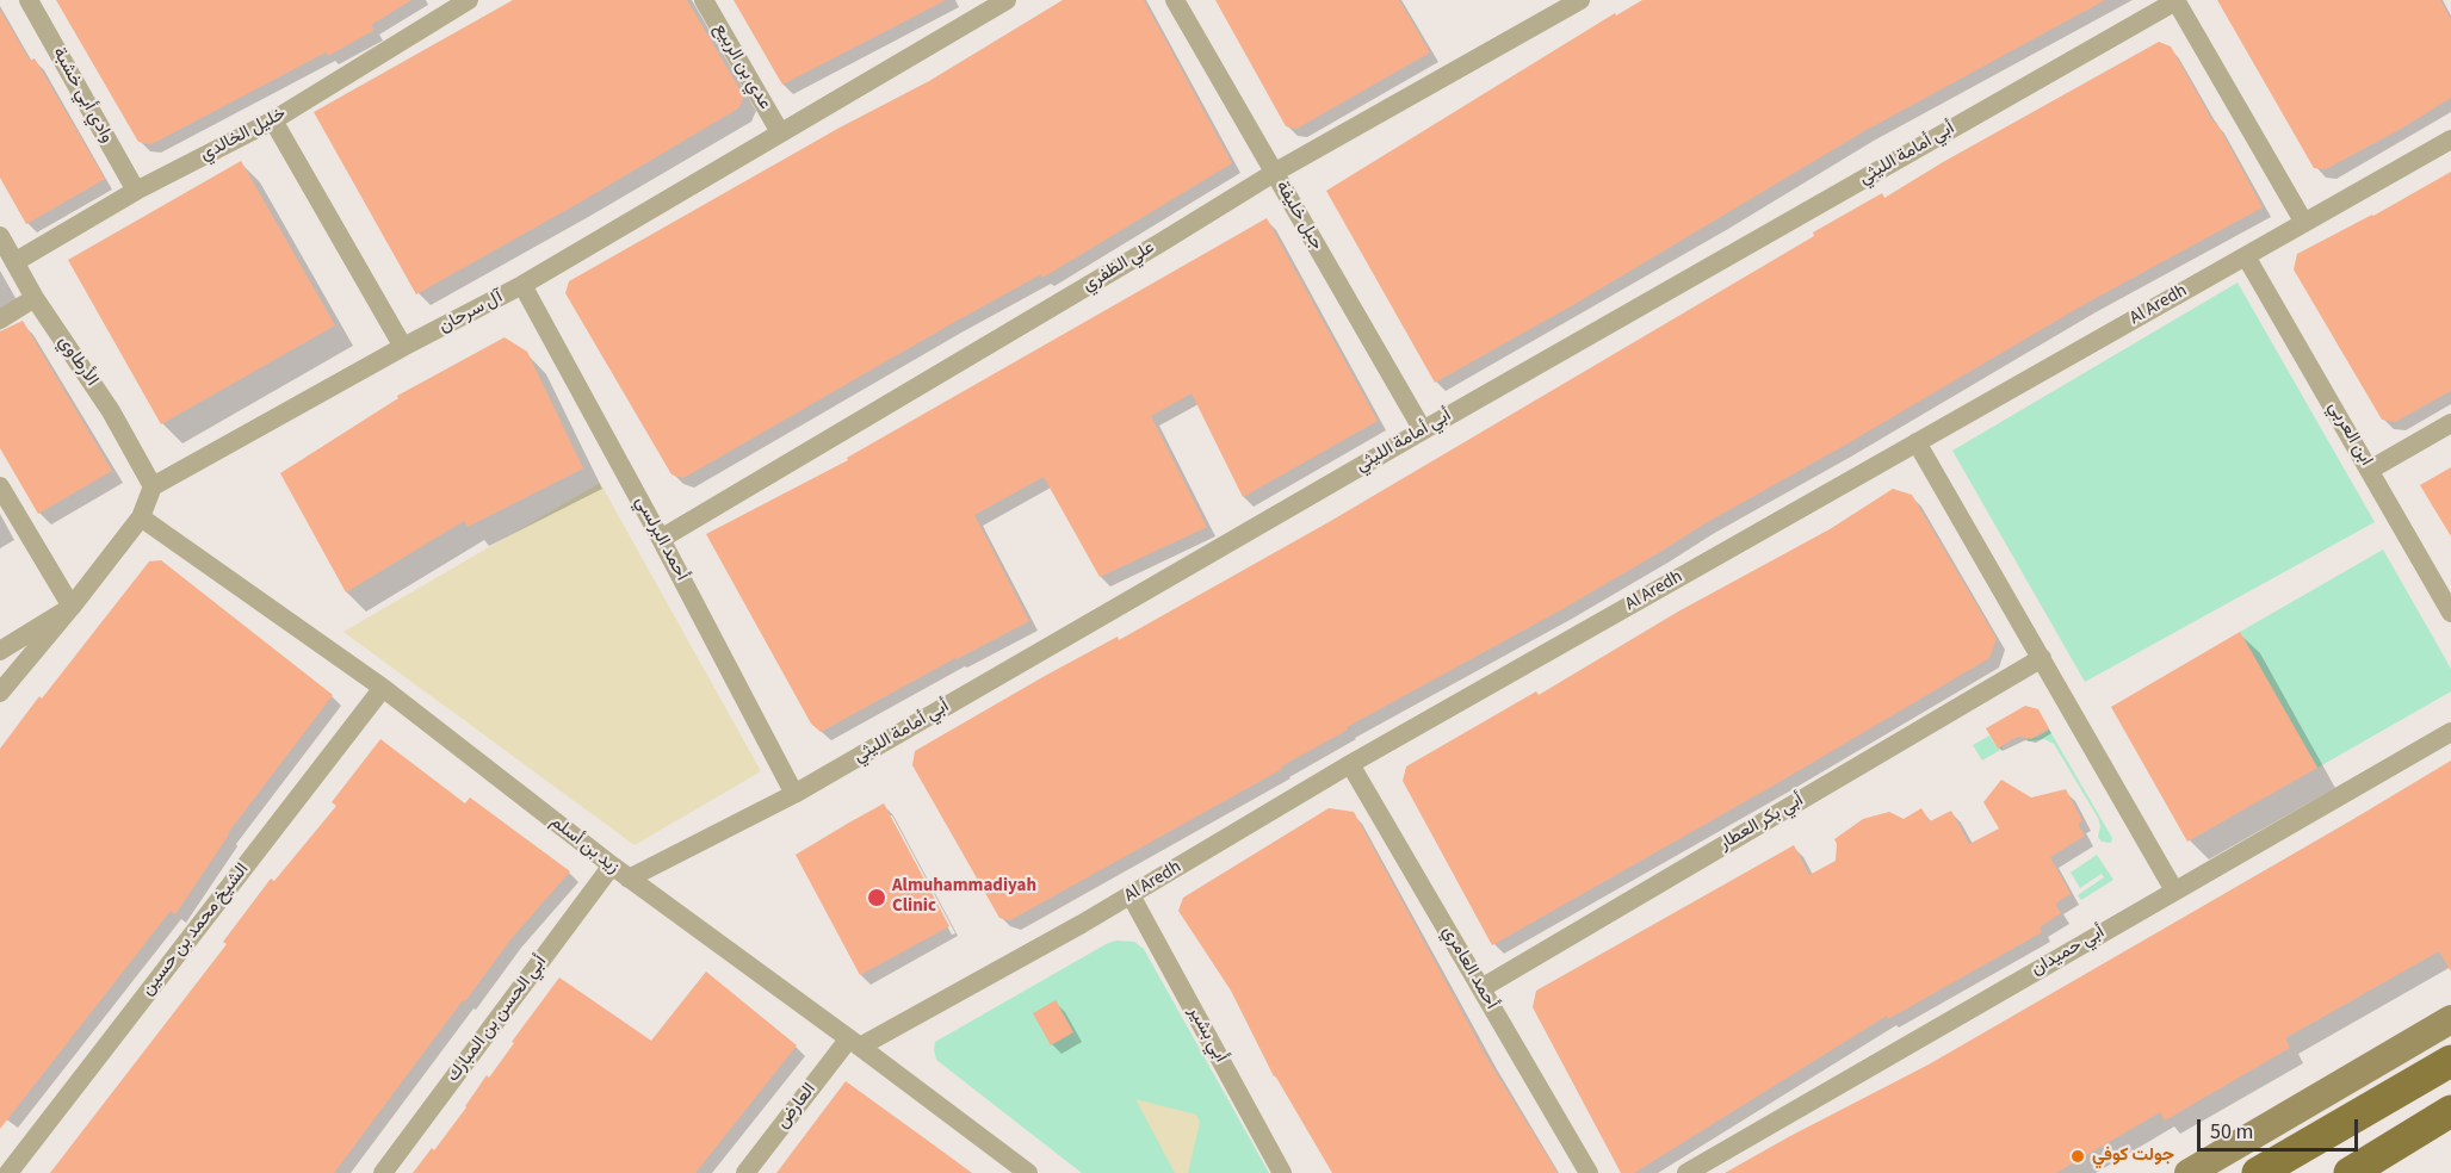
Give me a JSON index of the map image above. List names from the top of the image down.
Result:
{
  "streets": {
    "street": [
      "عدي بن الربيع",
      "وادي أبي خشبة",
      "خليل الخالدي",
      "أبي أمامة الليثي",
      "جبل خليفة",
      "علي الظفري",
      "Al Aredh",
      "آل سرحان",
      "الأرطاوي",
      "ابن العربي",
      "أحمد البرلسي",
      "أبي بكر العطار",
      "زيد بن أسلم",
      "الشيخ محمد بن حسين",
      "أبي حميدان",
      "أحمد العامري",
      "أبي الحسن بن المبارك",
      "أبي بشير",
      "العارض"
    ]
  },
  "crossings": [
    ["عدي بن الربيع", "آل سرحان"],
    ["وادي أبي خشبة", "خليل الخالدي"],
    ["خليل الخالدي", "الأرطاوي"],
    ["أبي أمامة الليثي", "جبل خليفة"],
    ["أبي أمامة الليثي", "أحمد البرلسي"],
    ["أبي أمامة الليثي", "زيد بن أسلم"],
    ["جبل خليفة", "علي الظفري"],
    ["علي الظفري", "أحمد البرلسي"],
    ["Al Aredh", "ابن العربي"],
    ["Al Aredh", "زيد بن أسلم"],
    ["Al Aredh", "أحمد العامري"],
    ["Al Aredh", "أبي بشير"],
    ["Al Aredh", "العارض"],
    ["آل سرحان", "الأرطاوي"],
    ["آل سرحان", "أحمد البرلسي"],
    ["أبي بكر العطار", "أحمد العامري"],
    ["زيد بن أسلم", "الشيخ محمد بن حسين"],
    ["زيد بن أسلم", "أبي الحسن بن المبارك"],
    ["زيد بن أسلم", "العارض"]
  ],
  "places": ["Almuhammadiyah Clinic", "جولت كوفي"],
  "scale_bar": "50 m"
}
